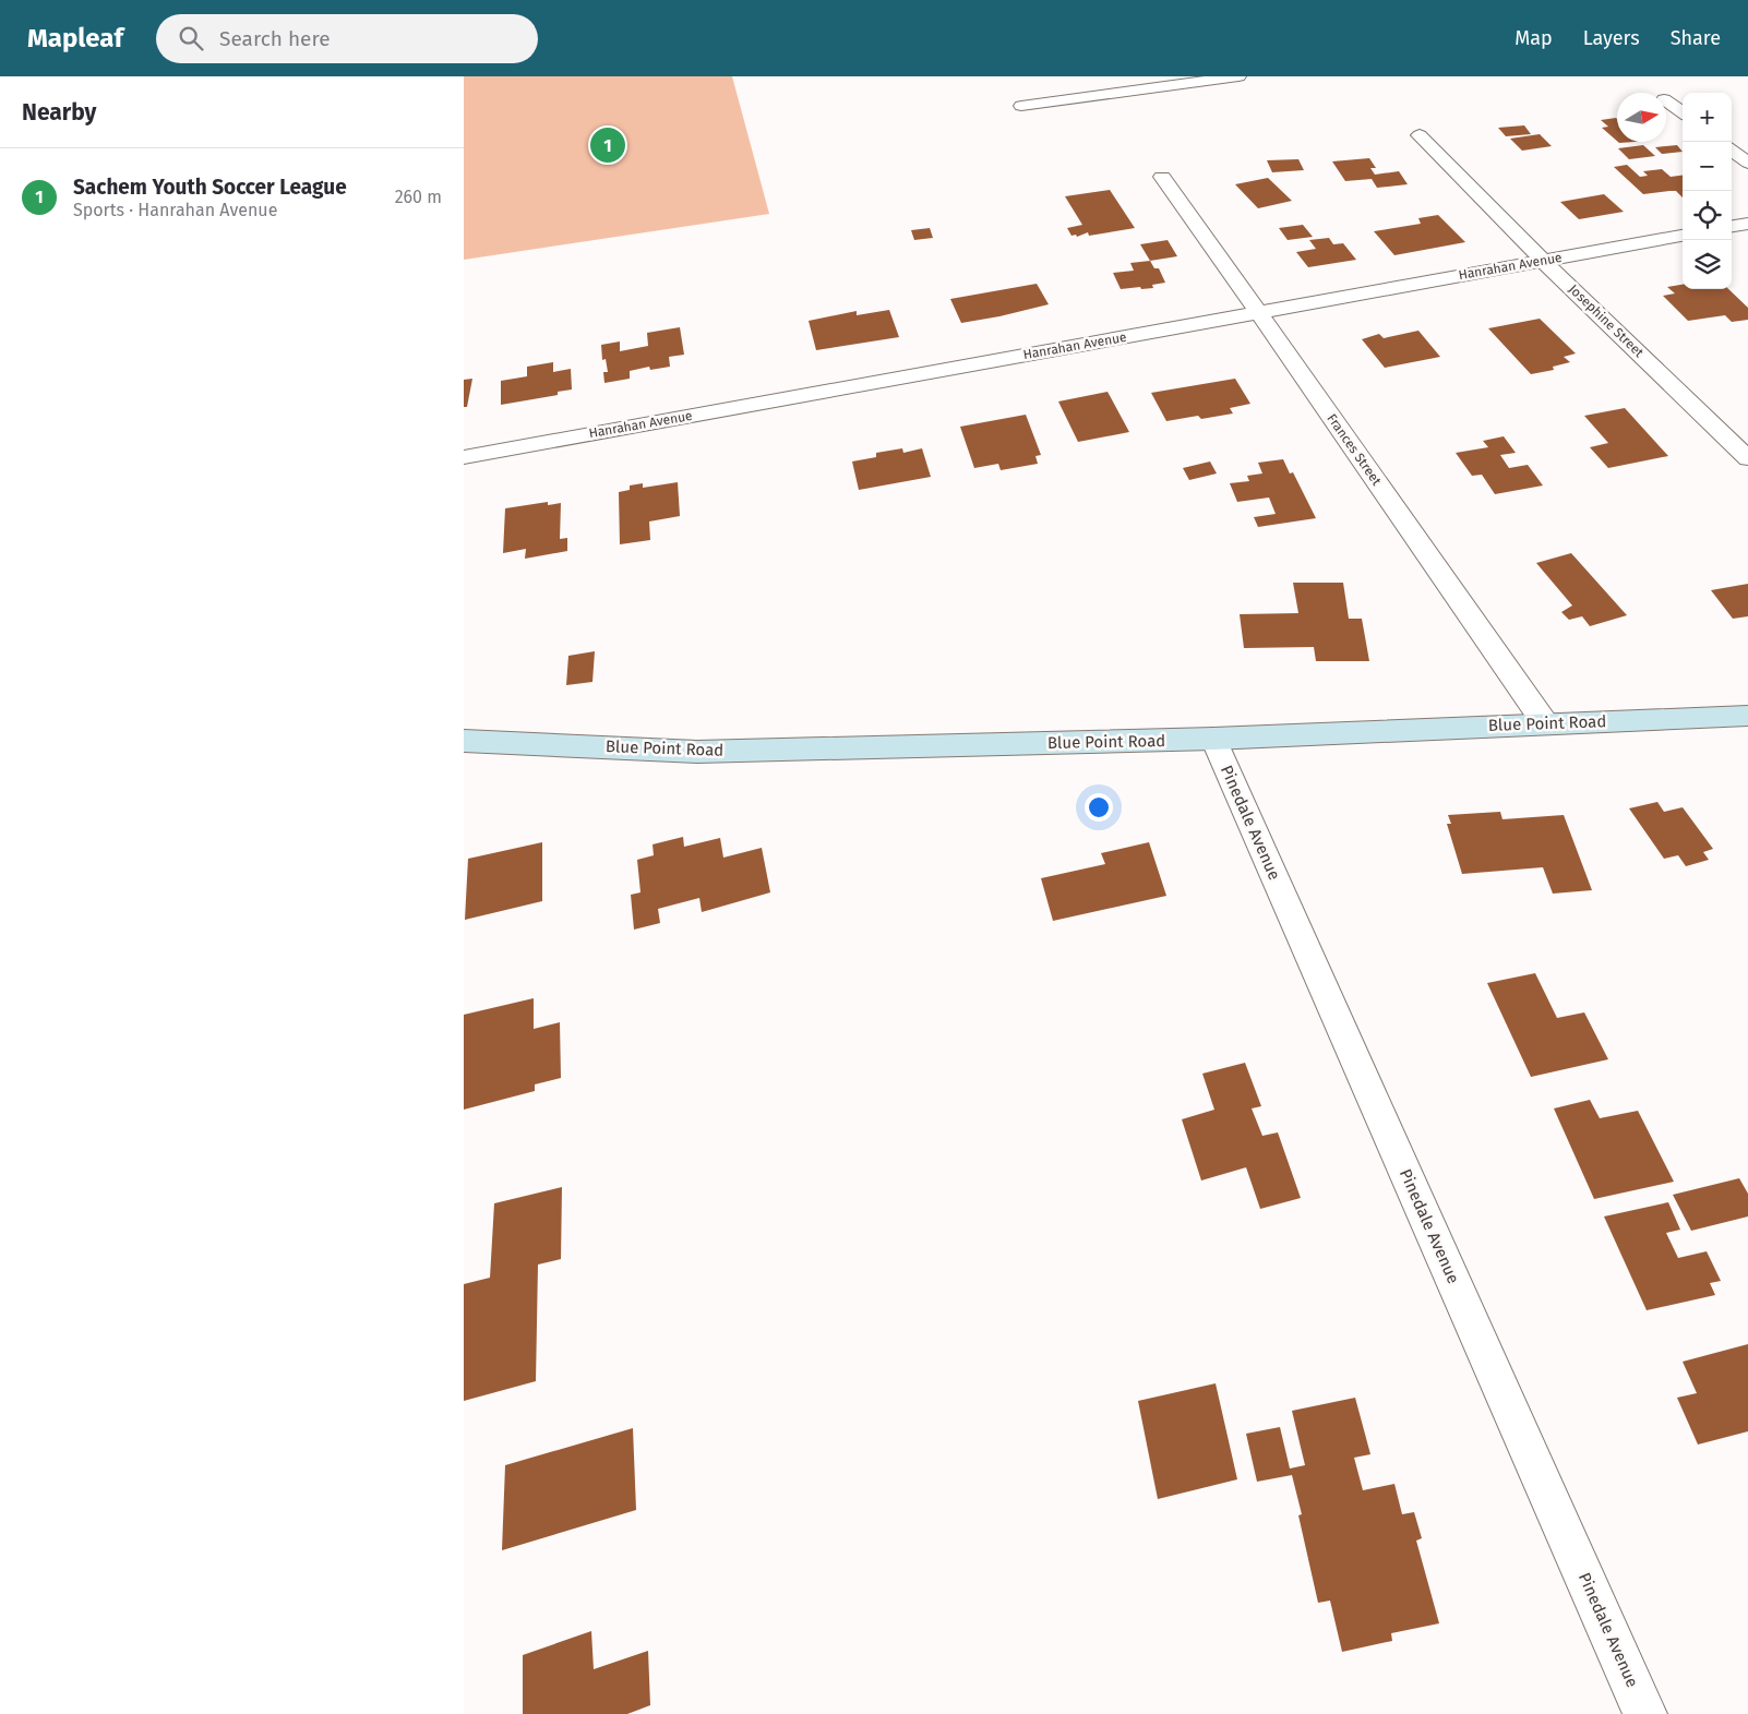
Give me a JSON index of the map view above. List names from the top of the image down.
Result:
{
  "streets": {
    "street": [
      "Hanrahan Avenue",
      "Josephine Street",
      "Frances Street",
      "Blue Point Road",
      "Pinedale Avenue"
    ]
  },
  "crossings": [
    ["Hanrahan Avenue", "Josephine Street"],
    ["Hanrahan Avenue", "Frances Street"],
    ["Frances Street", "Blue Point Road"],
    ["Blue Point Road", "Pinedale Avenue"]
  ],
  "north": "right",
  "page": {
    "header": "Mapleaf",
    "search": "Search here",
    "nav": ["Map", "Layers", "Share"],
    "heading": "Nearby",
    "map_buttons": ["+", "−"],
    "pins": "1",
    "list": [
      {
        "mark": "1",
        "name": "Sachem Youth Soccer League",
        "note": "Sports · Hanrahan Avenue",
        "value": "260 m"
      }
    ]
  }
}
